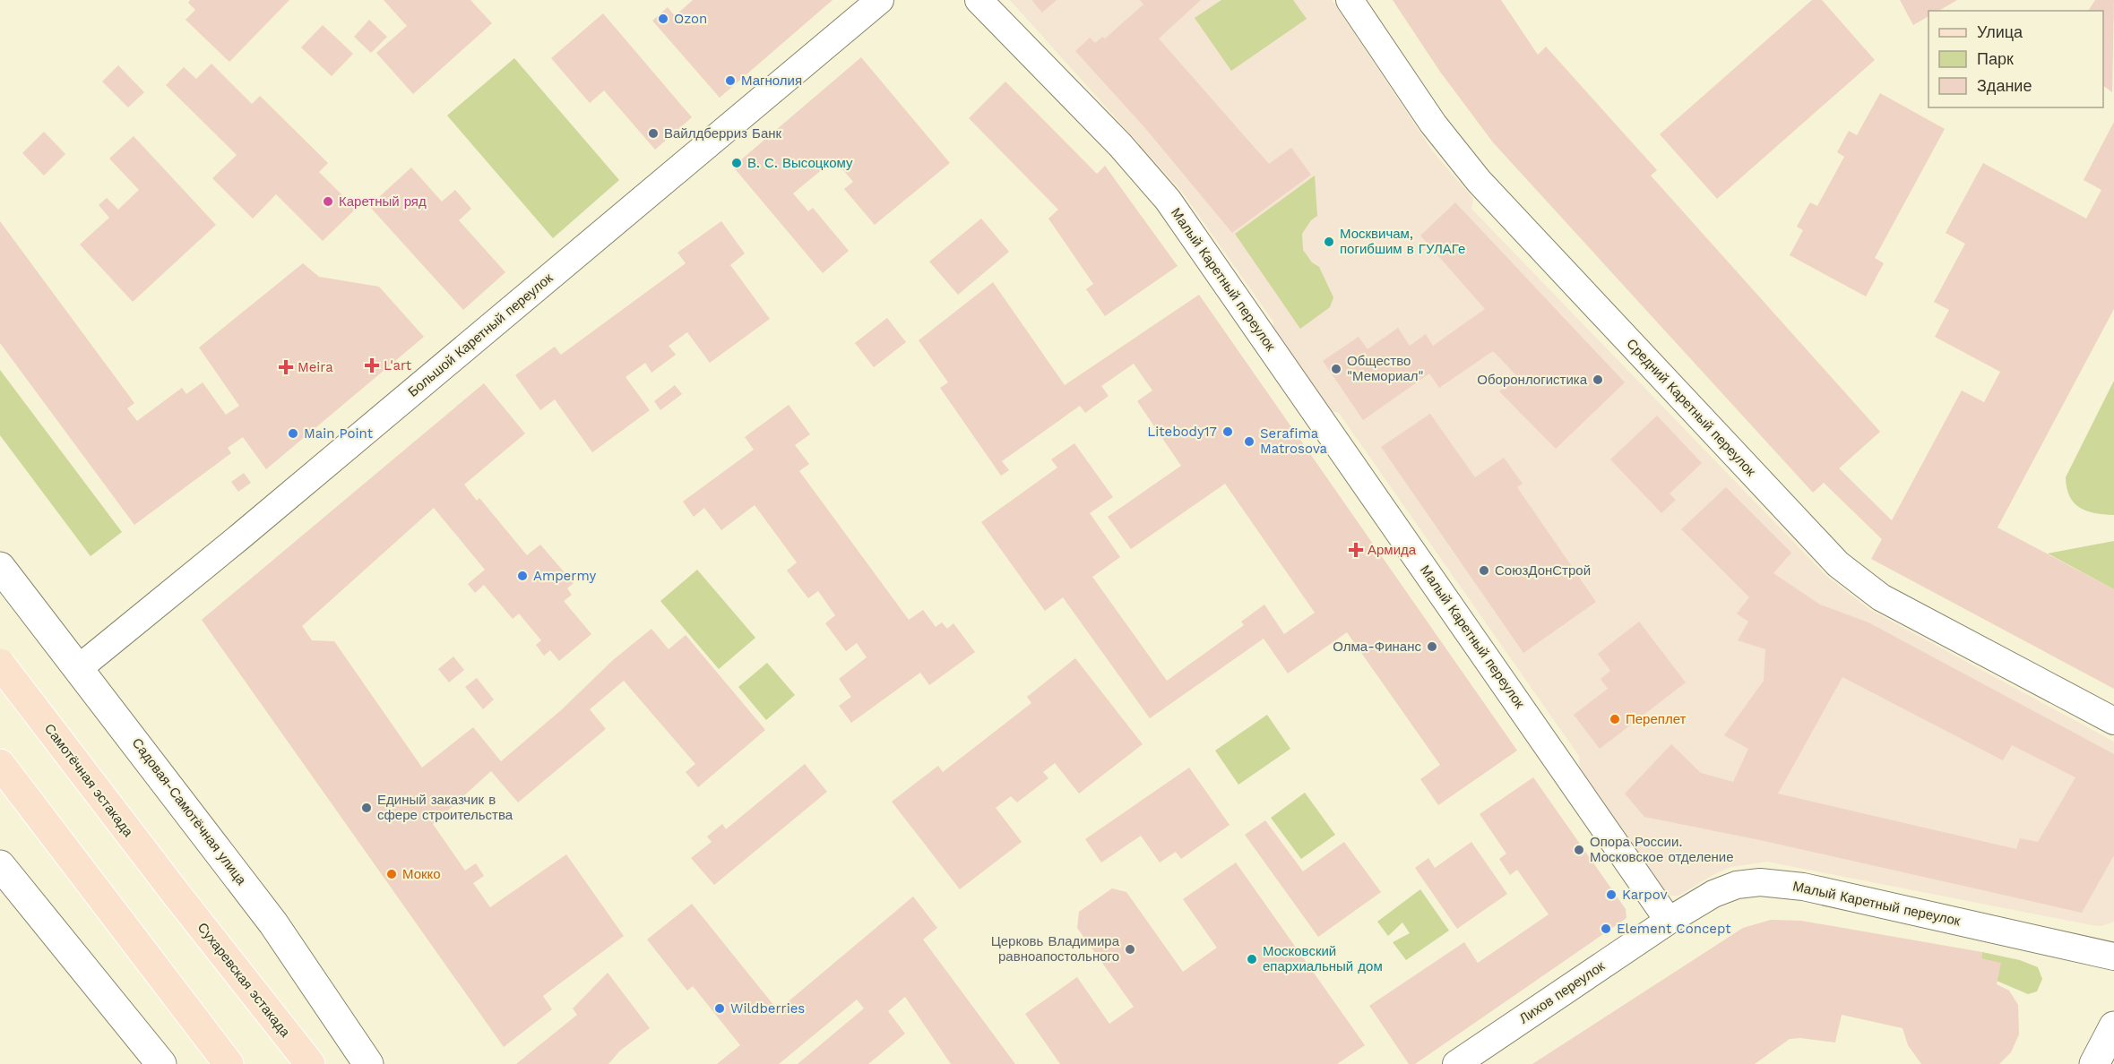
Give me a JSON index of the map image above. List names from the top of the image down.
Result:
{
  "streets": {
    "main road": ["Самотёчная эстакада", "Садовая-Самотёчная улица", "Сухаревская эстакада"],
    "street": [
      "Малый Каретный переулок",
      "Большой Каретный переулок",
      "Средний Каретный переулок",
      "Лихов переулок"
    ]
  },
  "crossings": [
    ["Малый Каретный переулок", "Лихов переулок"],
    ["Большой Каретный переулок", "Садовая-Самотёчная улица"],
    ["Самотёчная эстакада", "Сухаревская эстакада"]
  ],
  "places": {
    "other": [
      "Ozon",
      "Магнолия",
      "Вайлдберриз Банк",
      "В. С. Высоцкому",
      "Каретный ряд",
      "Москвичам, погибшим в ГУЛАГе",
      "Общество \"Мемориал\"",
      "Оборонлогистика",
      "Litebody17",
      "Main Point",
      "Serafima Matrosova",
      "СоюзДонСтрой",
      "Ampermy",
      "Олма-Финанс",
      "Переплет",
      "Единый заказчик в сфере строительства",
      "Опора России. Московское отделение",
      "Мокко",
      "Karpov",
      "Element Concept",
      "Церковь Владимира равноапостольного",
      "Московский епархиальный дом",
      "Wildberries"
    ],
    "health": ["L'art", "Meira", "Армида"]
  },
  "legend": ["Улица", "Парк", "Здание"]
}
